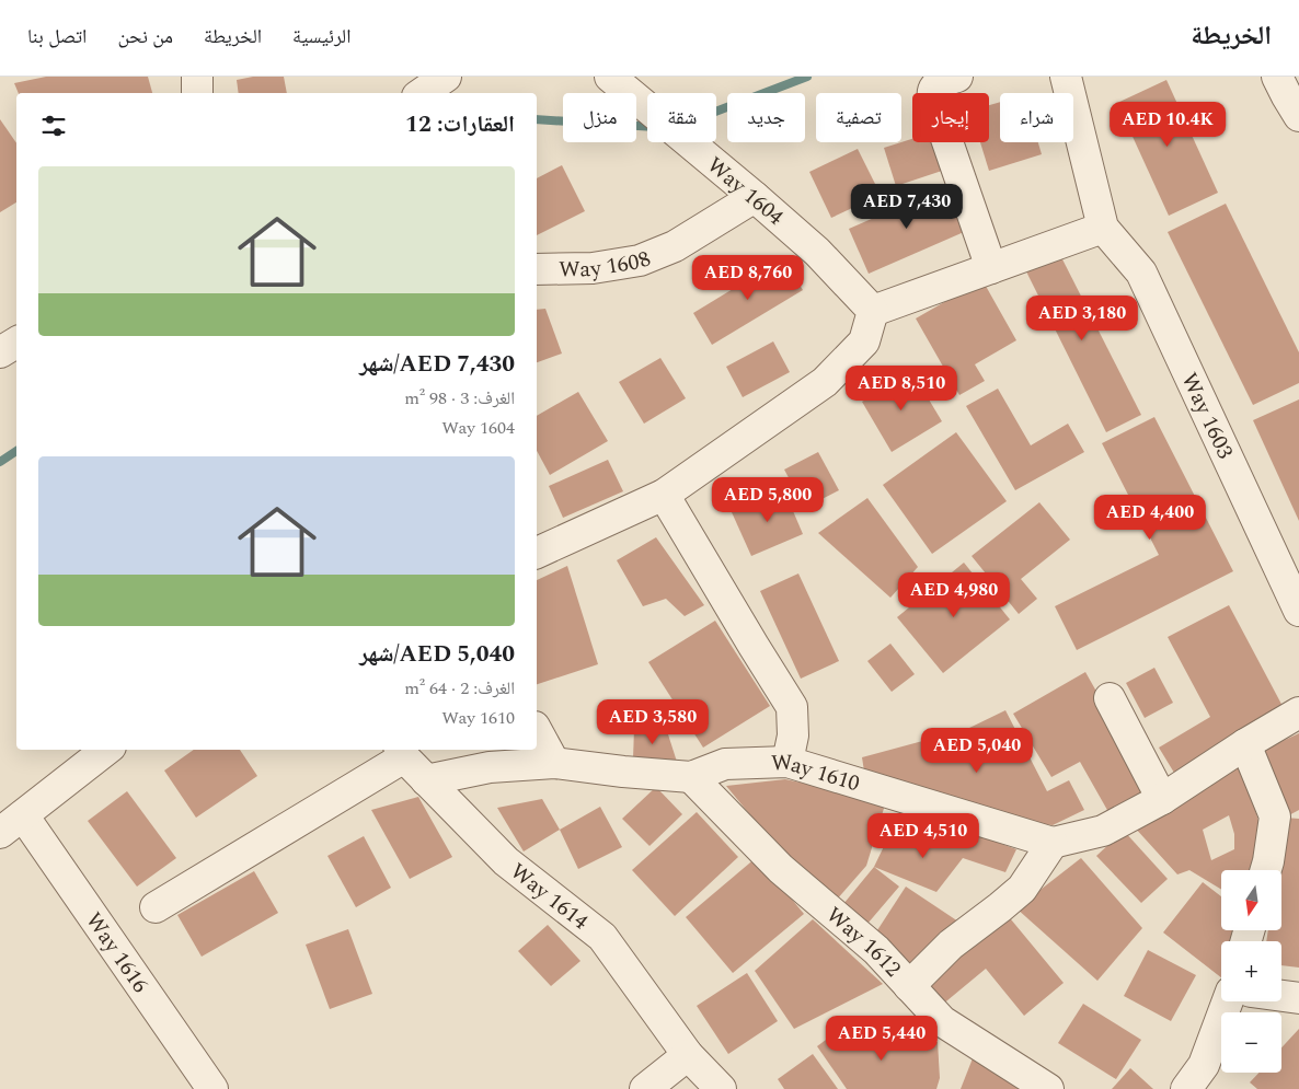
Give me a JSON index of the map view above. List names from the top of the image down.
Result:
{
  "streets": {
    "street": [
      "Way 1604",
      "Way 1608",
      "Way 1603",
      "Way 1610",
      "Way 1614",
      "Way 1612",
      "Way 1616"
    ]
  },
  "crossings": [
    ["Way 1604", "Way 1608"],
    ["Way 1610", "Way 1614"],
    ["Way 1610", "Way 1612"]
  ],
  "north": "bottom",
  "page": {
    "header": "الخريطة",
    "nav": [
      "الرئيسية",
      "الخريطة",
      "من نحن",
      "اتصل بنا"
    ],
    "chip": [
      "شراء",
      "إيجار",
      "تصفية",
      "جديد",
      "شقة",
      "منزل"
    ],
    "heading": "العقارات: 12",
    "price": [
      "AED 10.4K",
      "AED 7,430",
      "AED 8,760",
      "AED 3,180",
      "AED 8,510",
      "AED 5,800",
      "AED 4,400",
      "AED 4,980",
      "AED 3,580",
      "AED 5,040",
      "AED 4,510",
      "AED 5,440"
    ],
    "list": [
      {
        "name": "AED 7,430/شهر",
        "note": "الغرف: 3 · 98 m² · Way 1604"
      },
      {
        "name": "AED 5,040/شهر",
        "note": "الغرف: 2 · 64 m² · Way 1610"
      }
    ],
    "map_buttons": ["+", "−"]
  }
}
